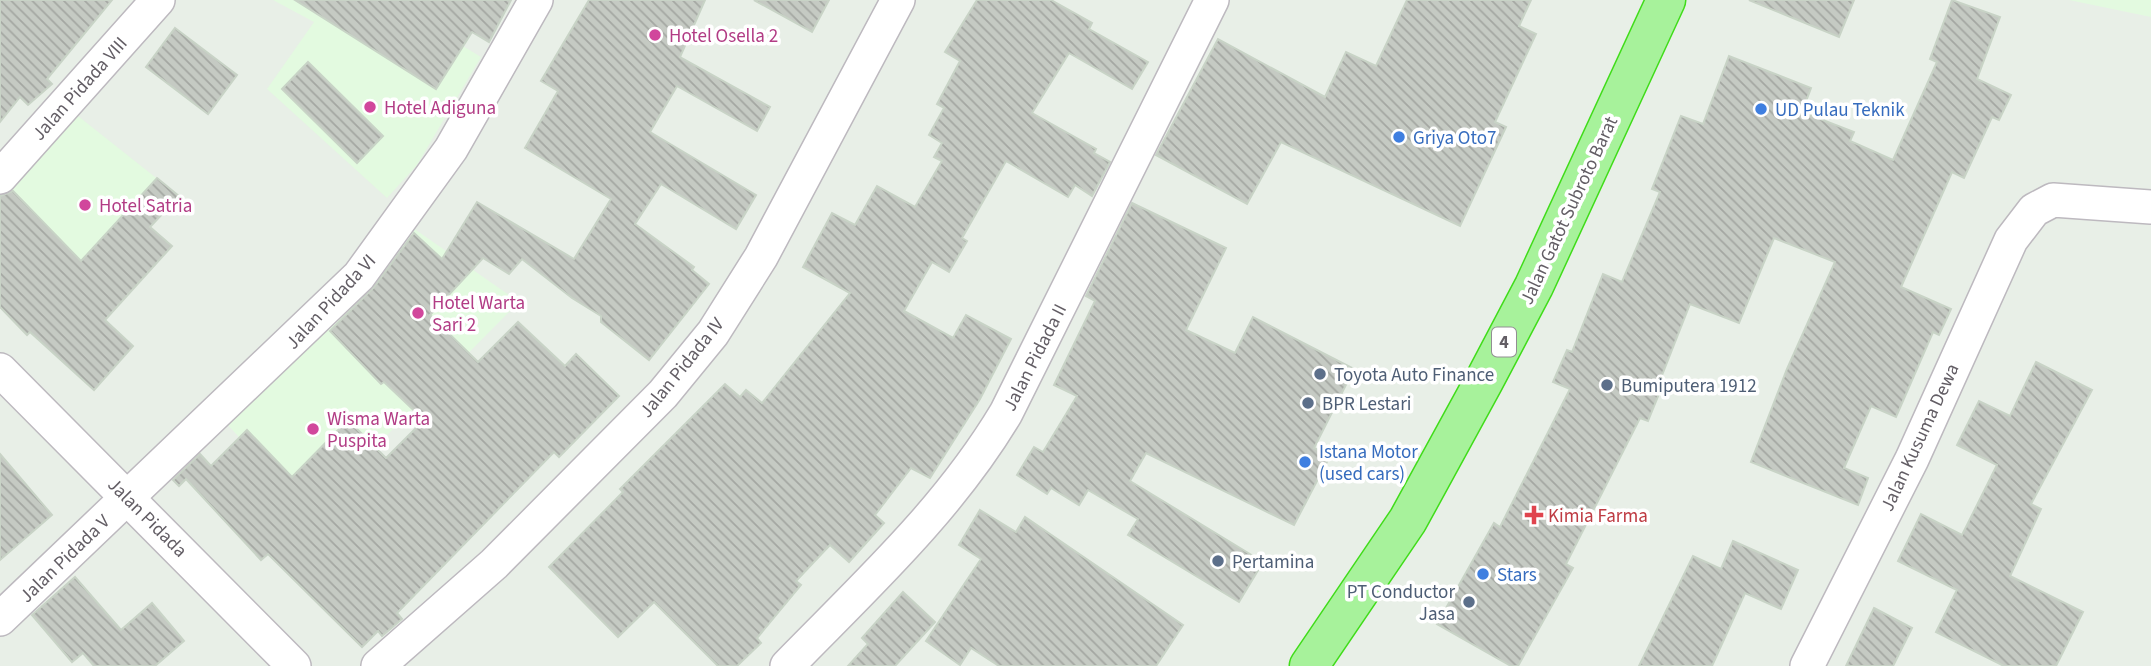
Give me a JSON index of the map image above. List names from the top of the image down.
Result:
{
  "streets": {
    "highway": ["Jalan Gatot Subroto Barat", "4"],
    "street": [
      "Jalan Pidada VIII",
      "Jalan Pidada VI",
      "Jalan Pidada II",
      "Jalan Pidada IV",
      "Jalan Kusuma Dewa",
      "Jalan Pidada",
      "Jalan Pidada V"
    ]
  },
  "crossings": [
    ["Jalan Pidada VI", "Jalan Pidada"],
    ["Jalan Pidada VI", "Jalan Pidada V"],
    ["Jalan Pidada", "Jalan Pidada V"]
  ],
  "places": {
    "other": [
      "Hotel Osella 2",
      "Hotel Adiguna",
      "UD Pulau Teknik",
      "Griya Oto7",
      "Hotel Satria",
      "Hotel Warta Sari 2",
      "Toyota Auto Finance",
      "Bumiputera 1912",
      "BPR Lestari",
      "Wisma Warta Puspita",
      "Istana Motor (used cars)",
      "Pertamina",
      "Stars",
      "PT Conductor Jasa"
    ],
    "health": ["Kimia Farma"]
  }
}
